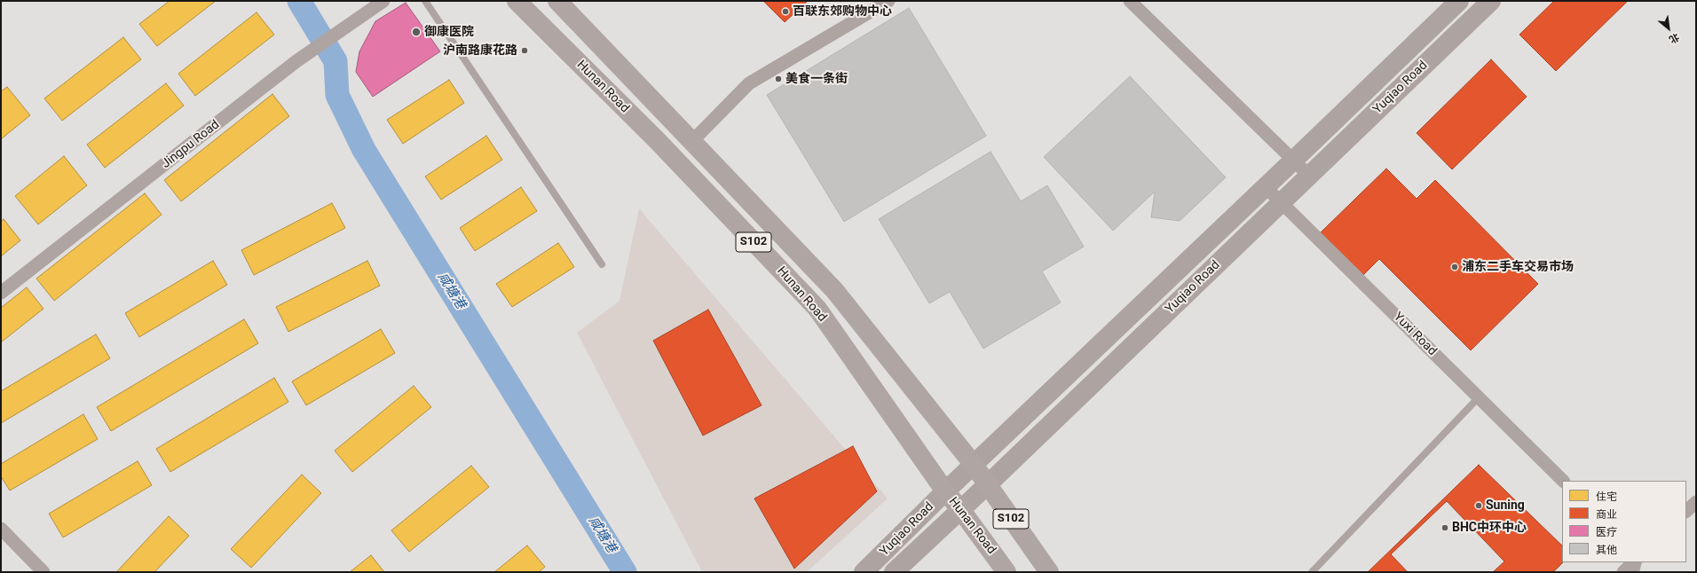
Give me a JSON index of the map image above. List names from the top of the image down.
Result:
{
  "streets": {
    "main road": ["Hunan Road", "Yuqiao Road", "S102"],
    "street": ["Jingpu Road", "Yuxi Road"]
  },
  "crossings": [
    ["Hunan Road", "Yuqiao Road"],
    ["Yuqiao Road", "Yuxi Road"]
  ],
  "water": ["咸塘港"],
  "places": [
    "百联东郊购物中心",
    "御康医院",
    "沪南路康花路",
    "美食一条街",
    "浦东二手车交易市场",
    "Suning",
    "BHC中环中心"
  ],
  "legend": [
    "住宅",
    "商业",
    "医疗",
    "其他"
  ],
  "north": "bottom right"
}
